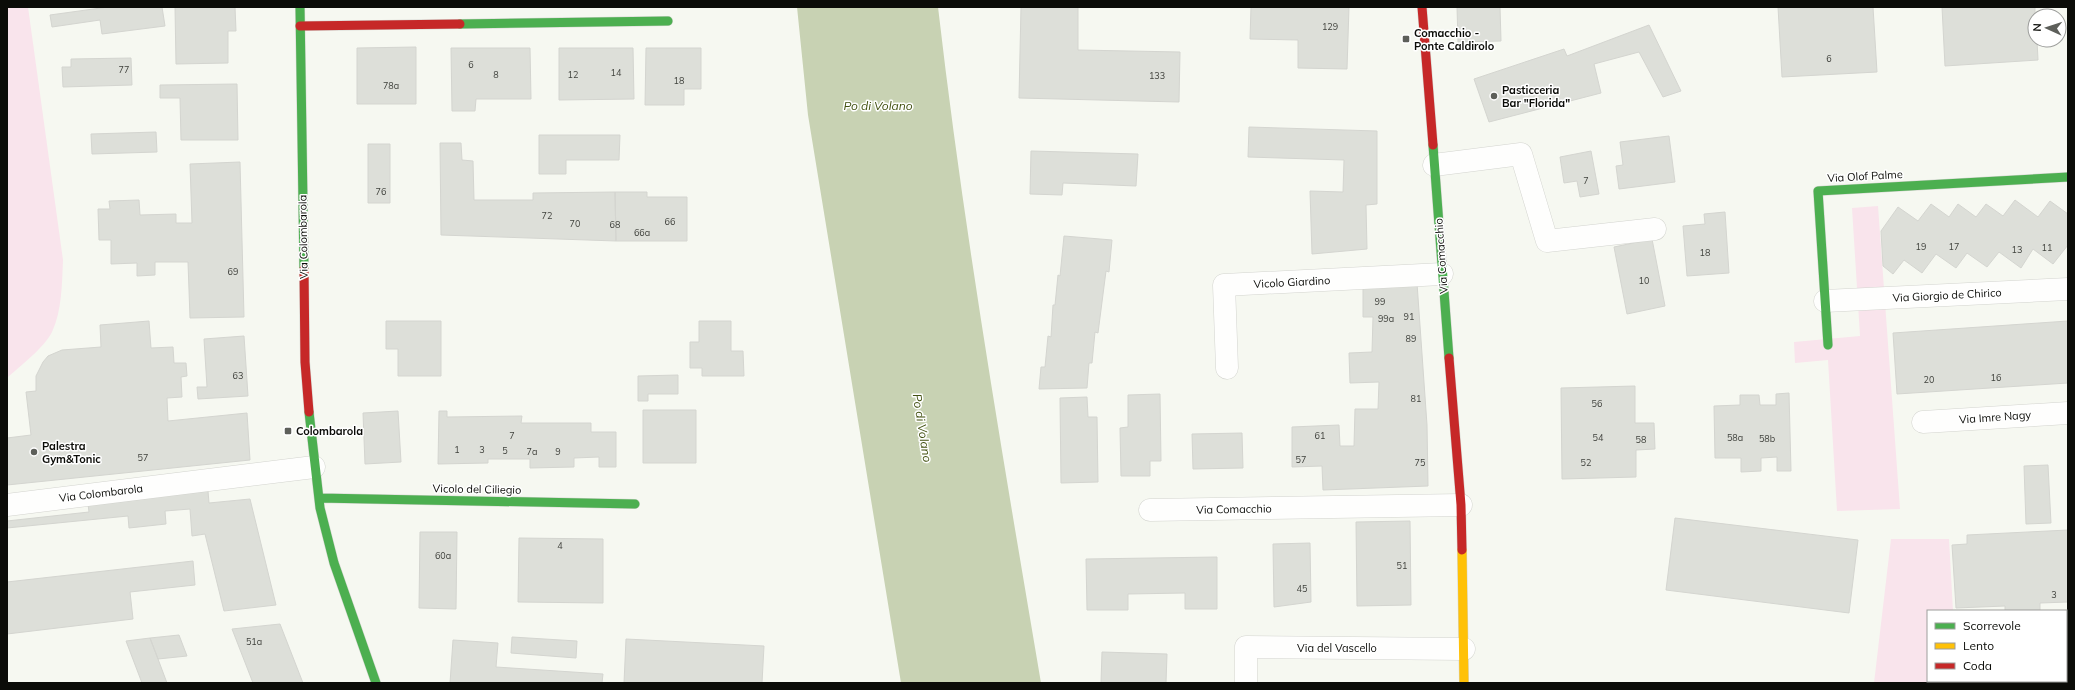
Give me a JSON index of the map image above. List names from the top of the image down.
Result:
{
  "streets": {
    "street": [
      "Via Olof Palme",
      "Via Colombarola",
      "Via Comacchio",
      "Vicolo Giardino",
      "Via Giorgio de Chirico",
      "Via Imre Nagy",
      "Vicolo del Ciliegio",
      "Via del Vascello"
    ]
  },
  "crossings": [
    ["Via Olof Palme", "Via Giorgio de Chirico"],
    ["Via Colombarola", "Vicolo del Ciliegio"],
    ["Via Comacchio", "Vicolo Giardino"],
    ["Via Comacchio", "Via del Vascello"]
  ],
  "water": ["Po di Volano"],
  "places": {
    "transit": ["Comacchio - Ponte Caldirolo", "Colombarola"],
    "other": ["Pasticceria Bar \"Florida\"", "Palestra Gym&Tonic"]
  },
  "house_numbers": [
    "129",
    "6",
    "6",
    "77",
    "14",
    "8",
    "12",
    "133",
    "18",
    "78a",
    "7",
    "76",
    "72",
    "66",
    "70",
    "68",
    "66a",
    "19",
    "17",
    "11",
    "13",
    "18",
    "69",
    "10",
    "99",
    "91",
    "99a",
    "89",
    "63",
    "16",
    "20",
    "81",
    "56",
    "7",
    "61",
    "54",
    "58a",
    "58b",
    "58",
    "1",
    "3",
    "5",
    "7a",
    "9",
    "57",
    "57",
    "75",
    "52",
    "4",
    "60a",
    "51",
    "45",
    "3",
    "51a"
  ],
  "legend": ["Scorrevole", "Lento", "Coda"],
  "north": "left"
}
